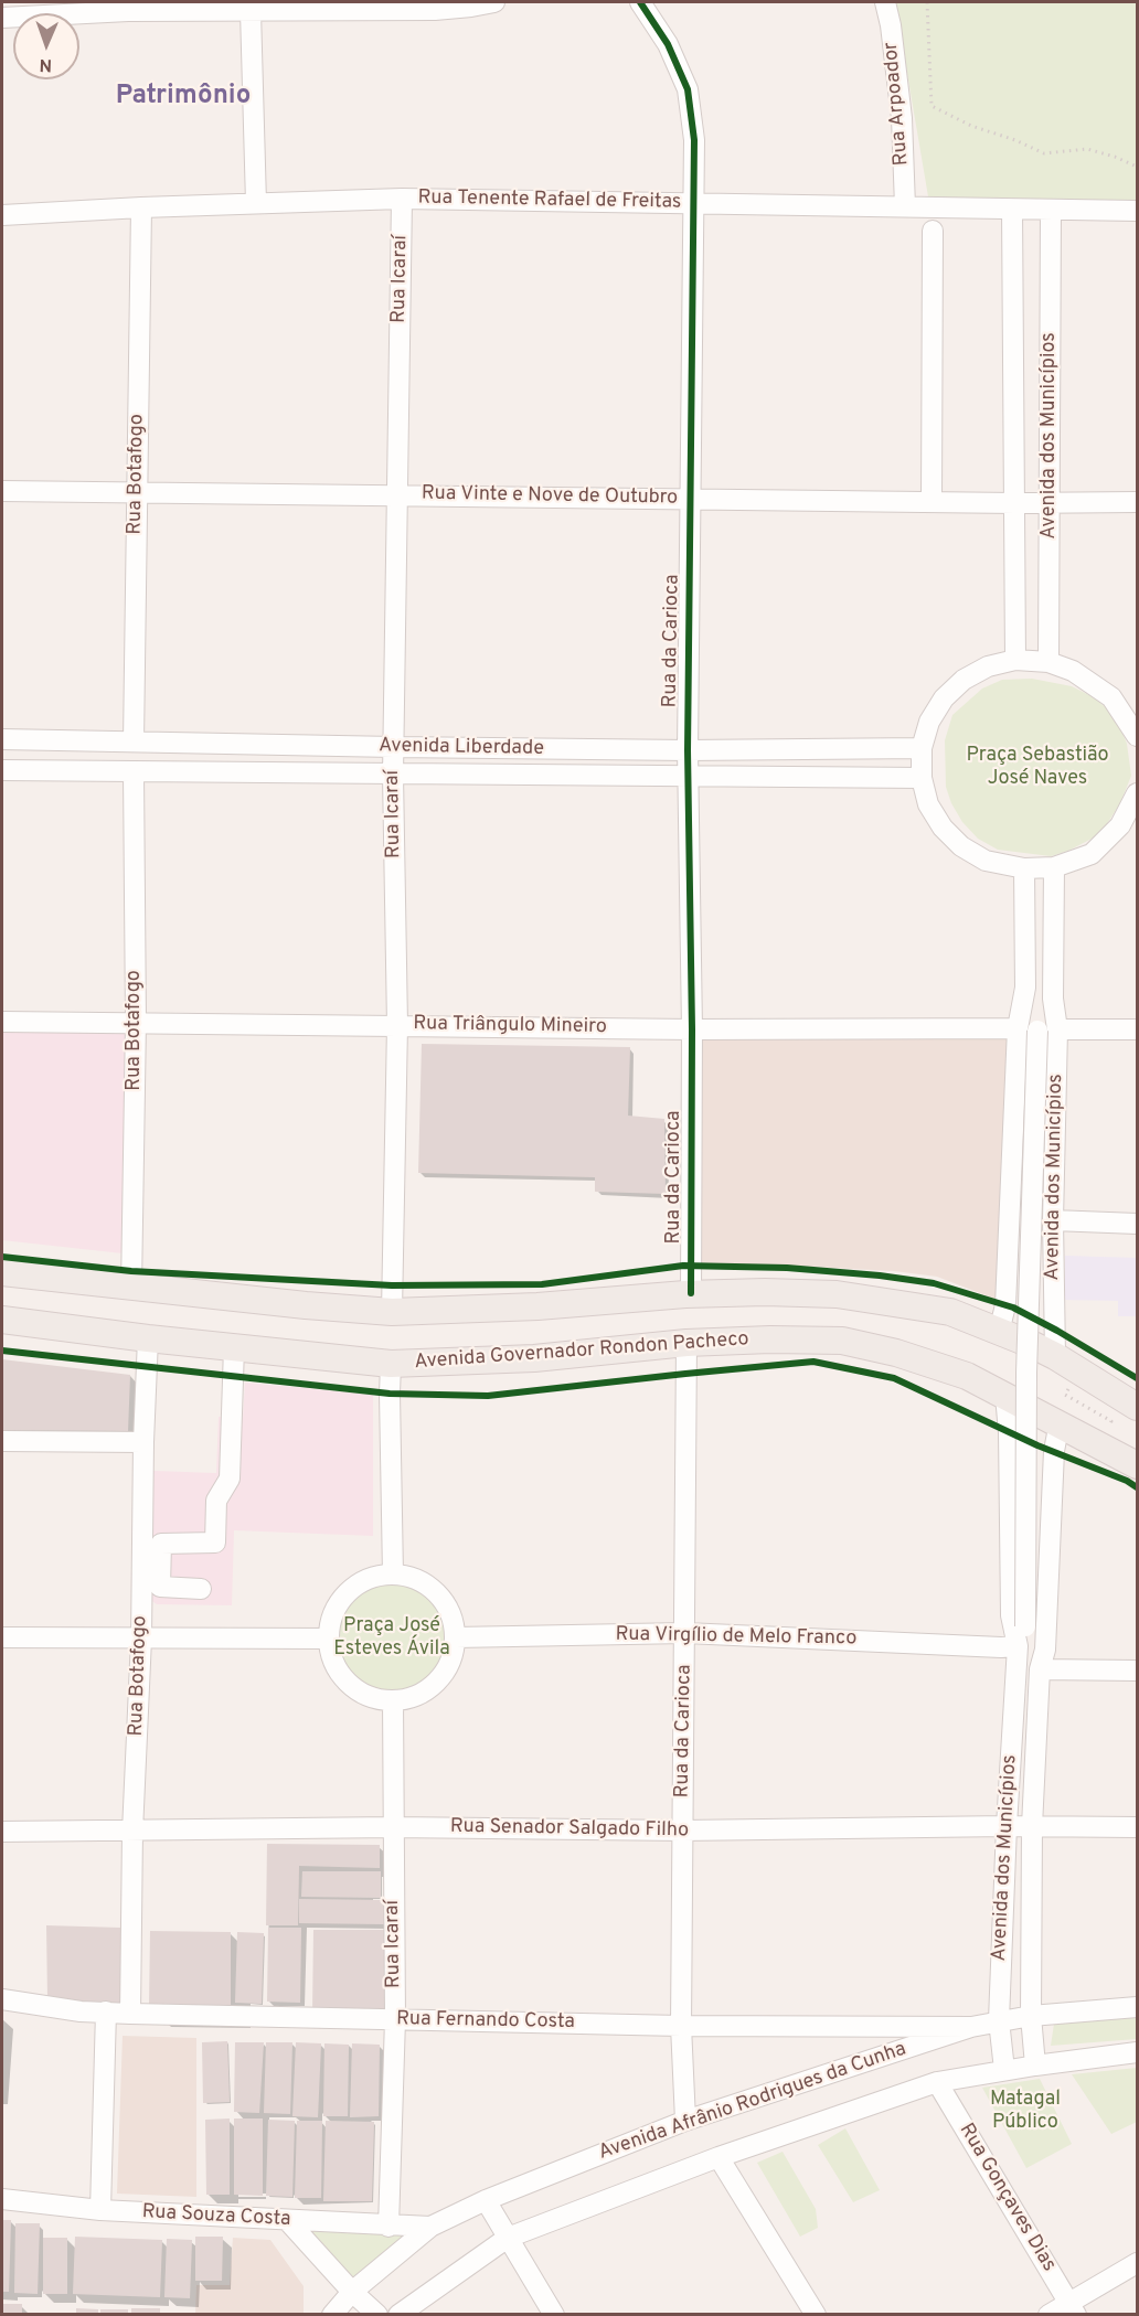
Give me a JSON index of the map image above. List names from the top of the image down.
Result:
{
  "streets": {
    "main road": ["Avenida Governador Rondon Pacheco"],
    "street": [
      "Rua Arpoador",
      "Rua Tenente Rafael de Freitas",
      "Rua Icaraí",
      "Avenida dos Municípios",
      "Rua Botafogo",
      "Rua Vinte e Nove de Outubro",
      "Rua da Carioca",
      "Avenida Liberdade",
      "Rua Triângulo Mineiro",
      "Rua Virgílio de Melo Franco",
      "Rua Senador Salgado Filho",
      "Rua Fernando Costa",
      "Avenida Afrânio Rodrigues da Cunha",
      "Rua Gonçaves Dias",
      "Rua Souza Costa"
    ]
  },
  "crossings": [
    ["Rua Arpoador", "Rua Tenente Rafael de Freitas"],
    ["Rua Tenente Rafael de Freitas", "Rua Icaraí"],
    ["Rua Tenente Rafael de Freitas", "Avenida dos Municípios"],
    ["Rua Tenente Rafael de Freitas", "Rua Botafogo"],
    ["Rua Tenente Rafael de Freitas", "Rua da Carioca"],
    ["Rua Icaraí", "Rua Vinte e Nove de Outubro"],
    ["Rua Icaraí", "Avenida Liberdade"],
    ["Rua Icaraí", "Rua Triângulo Mineiro"],
    ["Rua Icaraí", "Rua Virgílio de Melo Franco"],
    ["Rua Icaraí", "Rua Senador Salgado Filho"],
    ["Rua Icaraí", "Rua Fernando Costa"],
    ["Rua Icaraí", "Rua Souza Costa"],
    ["Avenida dos Municípios", "Rua Vinte e Nove de Outubro"],
    ["Avenida dos Municípios", "Rua Triângulo Mineiro"],
    ["Avenida dos Municípios", "Avenida Governador Rondon Pacheco"],
    ["Avenida dos Municípios", "Rua Virgílio de Melo Franco"],
    ["Avenida dos Municípios", "Rua Senador Salgado Filho"],
    ["Avenida dos Municípios", "Avenida Afrânio Rodrigues da Cunha"],
    ["Rua Botafogo", "Rua Vinte e Nove de Outubro"],
    ["Rua Botafogo", "Avenida Liberdade"],
    ["Rua Botafogo", "Rua Triângulo Mineiro"],
    ["Rua Botafogo", "Avenida Governador Rondon Pacheco"],
    ["Rua Botafogo", "Rua Senador Salgado Filho"],
    ["Rua Botafogo", "Rua Fernando Costa"],
    ["Rua Vinte e Nove de Outubro", "Rua da Carioca"],
    ["Rua da Carioca", "Avenida Liberdade"],
    ["Rua da Carioca", "Rua Triângulo Mineiro"],
    ["Rua da Carioca", "Avenida Governador Rondon Pacheco"],
    ["Rua da Carioca", "Rua Virgílio de Melo Franco"],
    ["Rua da Carioca", "Rua Senador Salgado Filho"],
    ["Rua da Carioca", "Rua Fernando Costa"],
    ["Rua da Carioca", "Avenida Afrânio Rodrigues da Cunha"],
    ["Rua Fernando Costa", "Avenida Afrânio Rodrigues da Cunha"],
    ["Avenida Afrânio Rodrigues da Cunha", "Rua Gonçaves Dias"],
    ["Avenida Afrânio Rodrigues da Cunha", "Rua Souza Costa"]
  ],
  "districts": ["Patrimônio"],
  "parks": ["Praça Sebastião José Naves", "Praça José Esteves Ávila", "Matagal Público"],
  "north": "bottom"
}
